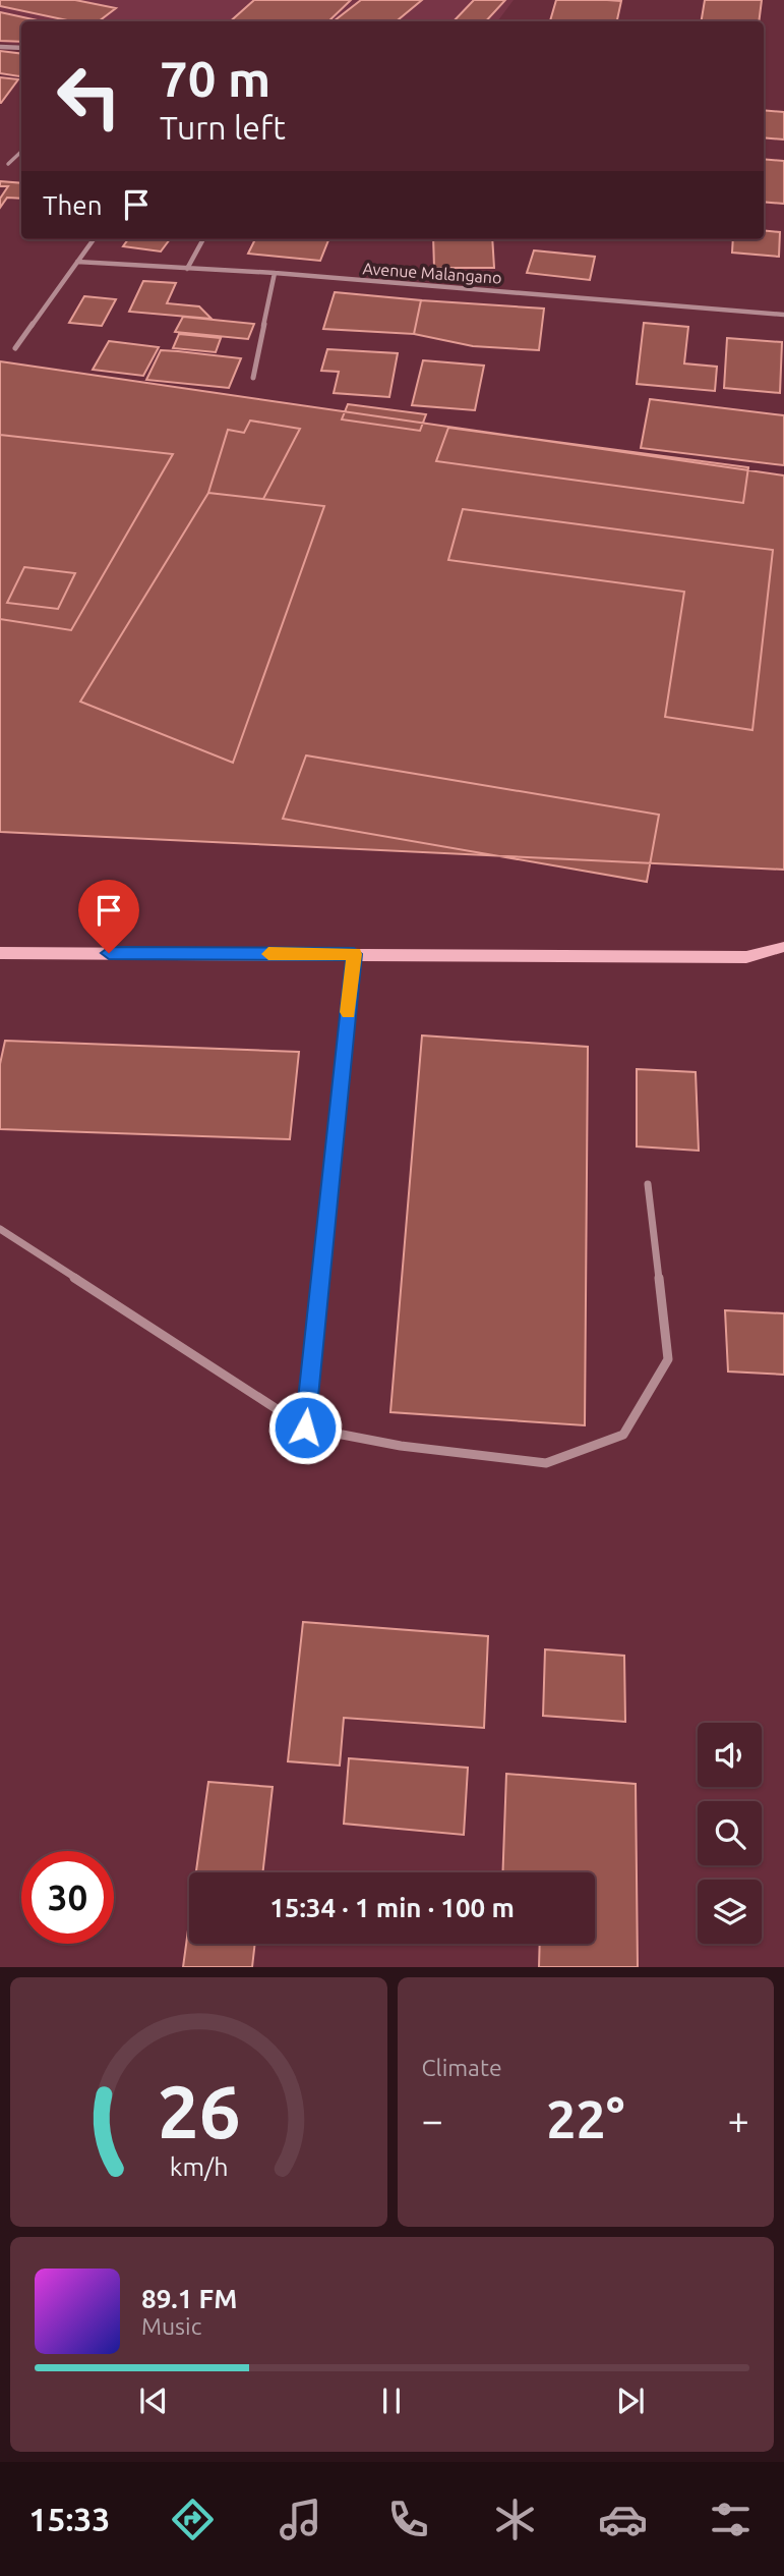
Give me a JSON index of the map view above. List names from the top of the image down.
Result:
{
  "streets": {
    "street": ["Avenue Malangano"]
  },
  "page": {
    "turn": ["70 m", "Turn left"],
    "then": "Then",
    "limit": "30",
    "trip": "15:34 · 1 min · 100 m",
    "tile": "Climate",
    "heat": ["−", "22°", "+"],
    "song": ["89.1 FM", "Music"],
    "tabs": "15:33",
    "gauge": ["26", "km/h"]
  }
}
